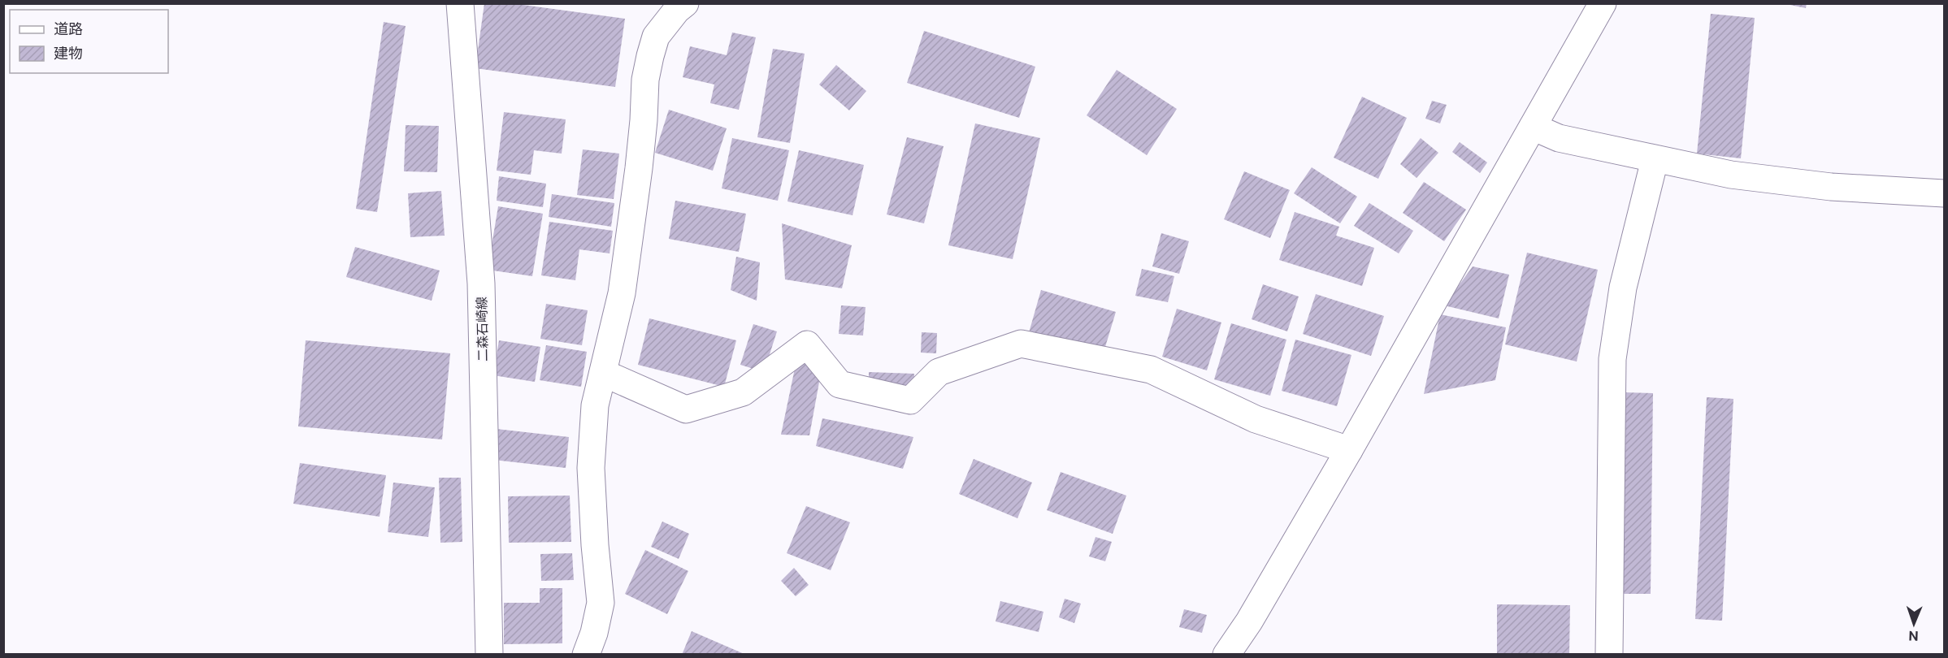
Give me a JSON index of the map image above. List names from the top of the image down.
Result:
{
  "streets": {
    "street": ["二森石崎線"]
  },
  "legend": ["道路", "建物"],
  "north": "bottom"
}
